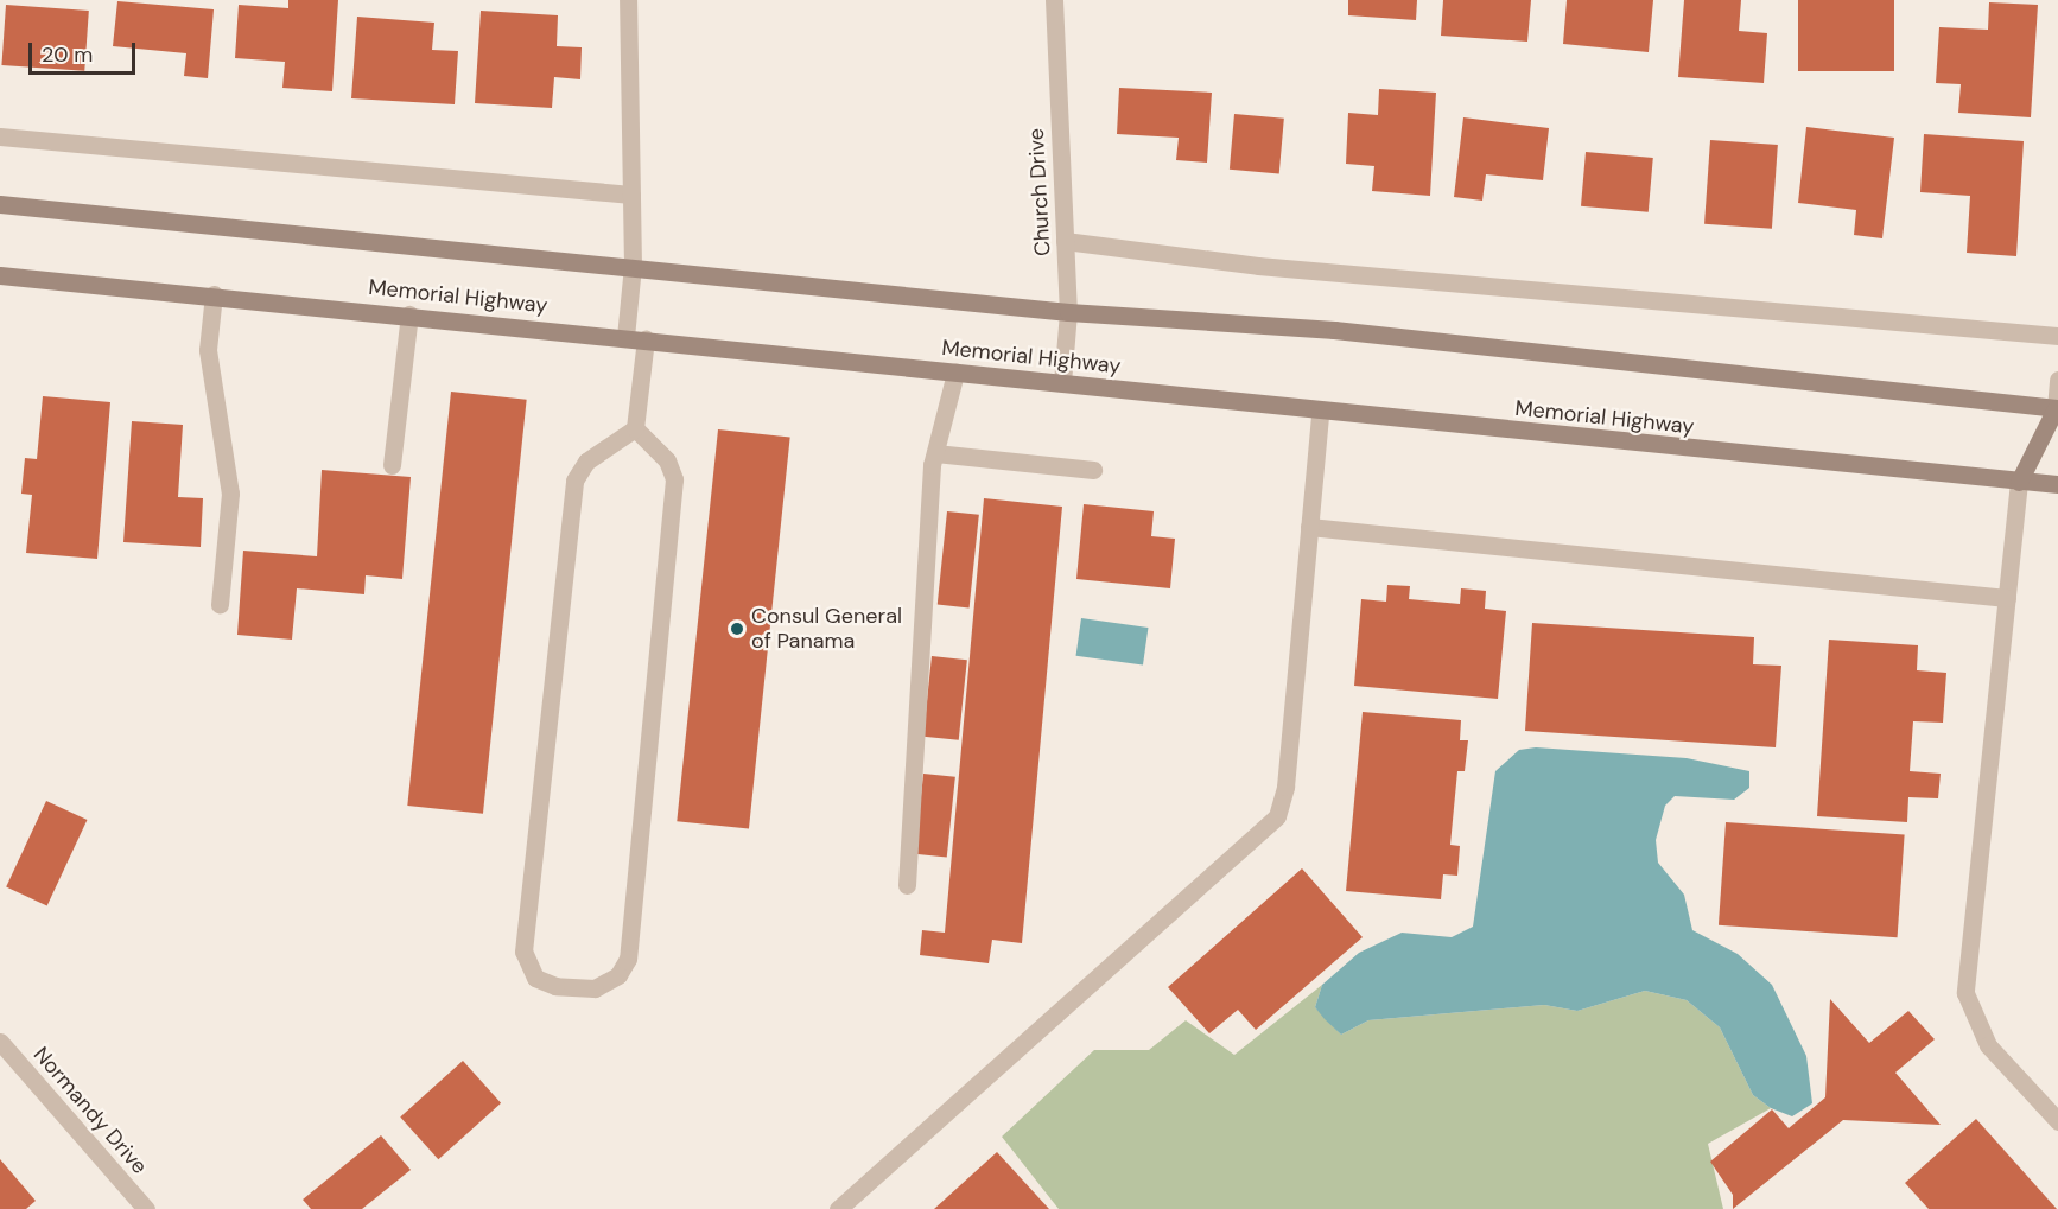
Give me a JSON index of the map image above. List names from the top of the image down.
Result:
{
  "streets": {
    "main road": ["Memorial Highway"],
    "street": ["Church Drive", "Normandy Drive"]
  },
  "crossings": [
    ["Church Drive", "Memorial Highway"]
  ],
  "places": ["Consul General of Panama"],
  "scale_bar": "20 m"
}
